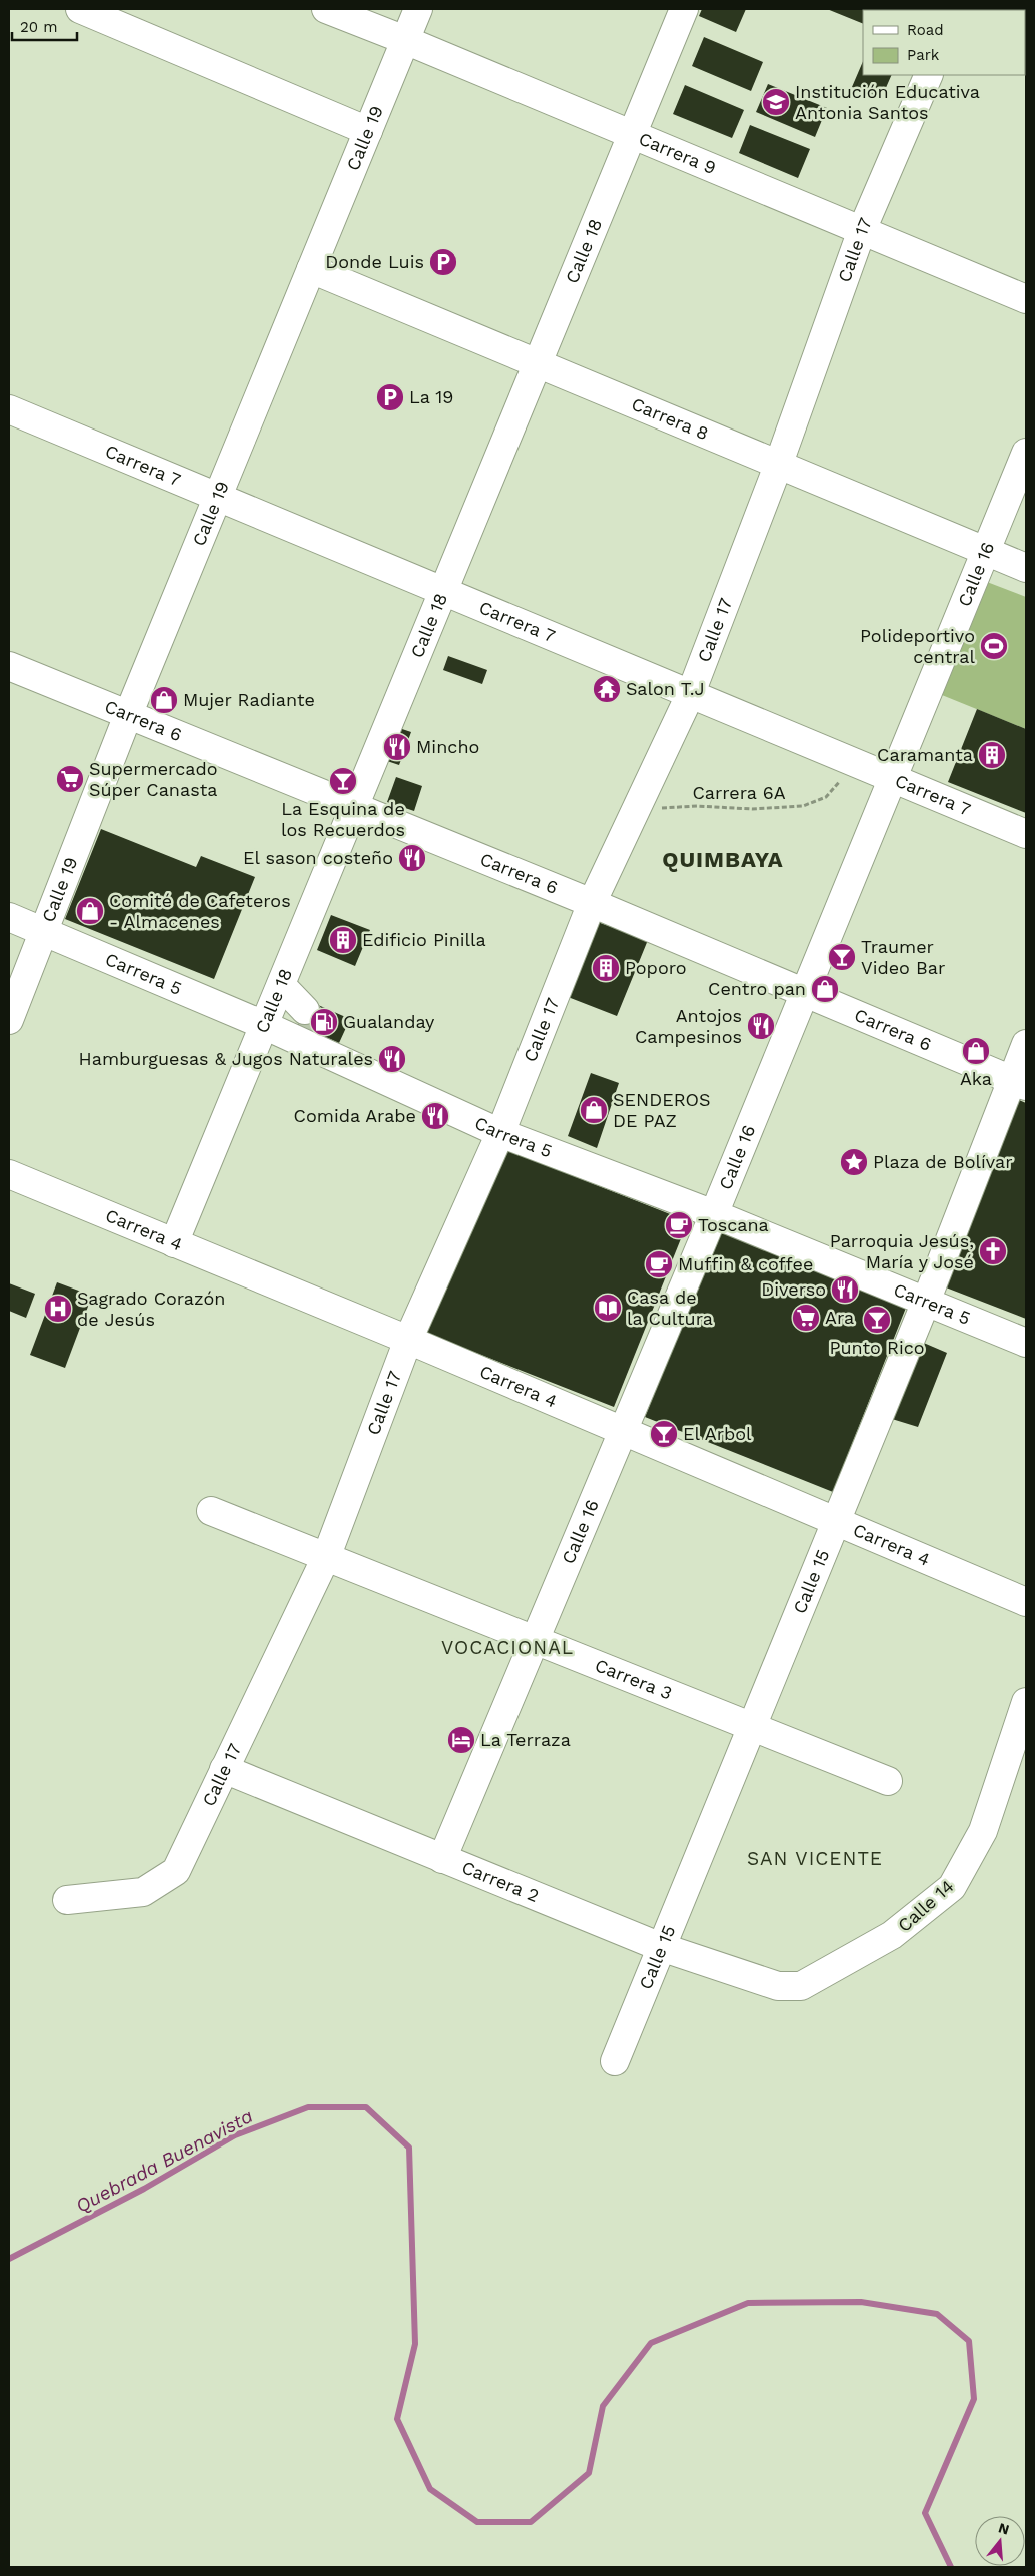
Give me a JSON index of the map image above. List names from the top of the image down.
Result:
{
  "streets": {
    "street": [
      "Calle 19",
      "Carrera 9",
      "Calle 18",
      "Calle 17",
      "Carrera 8",
      "Carrera 7",
      "Calle 16",
      "Carrera 6",
      "Carrera 5",
      "Carrera 4",
      "Calle 15",
      "Carrera 3",
      "Carrera 2",
      "Calle 14"
    ],
    "path": ["Carrera 6A"]
  },
  "crossings": [
    ["Calle 19", "Carrera 9"],
    ["Calle 19", "Carrera 8"],
    ["Calle 19", "Carrera 7"],
    ["Calle 19", "Carrera 6"],
    ["Calle 19", "Carrera 5"],
    ["Carrera 9", "Calle 18"],
    ["Carrera 9", "Calle 17"],
    ["Calle 18", "Carrera 8"],
    ["Calle 18", "Carrera 7"],
    ["Calle 18", "Carrera 6"],
    ["Calle 18", "Carrera 5"],
    ["Calle 18", "Carrera 4"],
    ["Calle 17", "Carrera 8"],
    ["Calle 17", "Carrera 7"],
    ["Calle 17", "Carrera 6"],
    ["Calle 17", "Carrera 6A"],
    ["Calle 17", "Carrera 5"],
    ["Calle 17", "Carrera 4"],
    ["Calle 17", "Carrera 3"],
    ["Calle 17", "Carrera 2"],
    ["Carrera 8", "Calle 16"],
    ["Carrera 7", "Calle 16"],
    ["Carrera 7", "Carrera 6A"],
    ["Calle 16", "Carrera 6"],
    ["Calle 16", "Carrera 5"],
    ["Calle 16", "Carrera 4"],
    ["Calle 16", "Carrera 3"],
    ["Calle 16", "Carrera 2"],
    ["Carrera 6", "Calle 15"],
    ["Carrera 5", "Calle 15"],
    ["Carrera 4", "Calle 15"],
    ["Calle 15", "Carrera 3"],
    ["Calle 15", "Carrera 2"],
    ["Carrera 2", "Calle 14"]
  ],
  "districts": ["QUIMBAYA", "VOCACIONAL", "SAN VICENTE"],
  "water": ["Quebrada Buenavista"],
  "places": {
    "school or university": ["Institución Educativa Antonia Santos"],
    "parking": ["Donde Luis", "La 19"],
    "sports": ["Polideportivo central"],
    "temple": ["Salon T.J"],
    "shop": [
      "Mujer Radiante",
      "Comité de Cafeteros - Almacenes",
      "Centro pan",
      "Aka",
      "SENDEROS DE PAZ"
    ],
    "restaurant": [
      "Mincho",
      "El sason costeño",
      "Antojos Campesinos",
      "Hamburguesas & Jugos Naturales",
      "Comida Arabe",
      "Diverso"
    ],
    "building": ["Caramanta", "Edificio Pinilla", "Poporo"],
    "supermarket": ["Supermercado Súper Canasta", "Ara"],
    "bar": [
      "La Esquina de los Recuerdos",
      "Traumer Video Bar",
      "Punto Rico",
      "El Arbol"
    ],
    "fuel station": ["Gualanday"],
    "place": ["Plaza de Bolívar"],
    "cafe": ["Toscana", "Muffin & coffee"],
    "church": ["Parroquia Jesús, María y José"],
    "library": ["Casa de la Cultura"],
    "hospital": ["Sagrado Corazón de Jesús"],
    "hotel": ["La Terraza"]
  },
  "legend": ["Road", "Park"],
  "scale_bar": "20 m",
  "north": "top"
}
